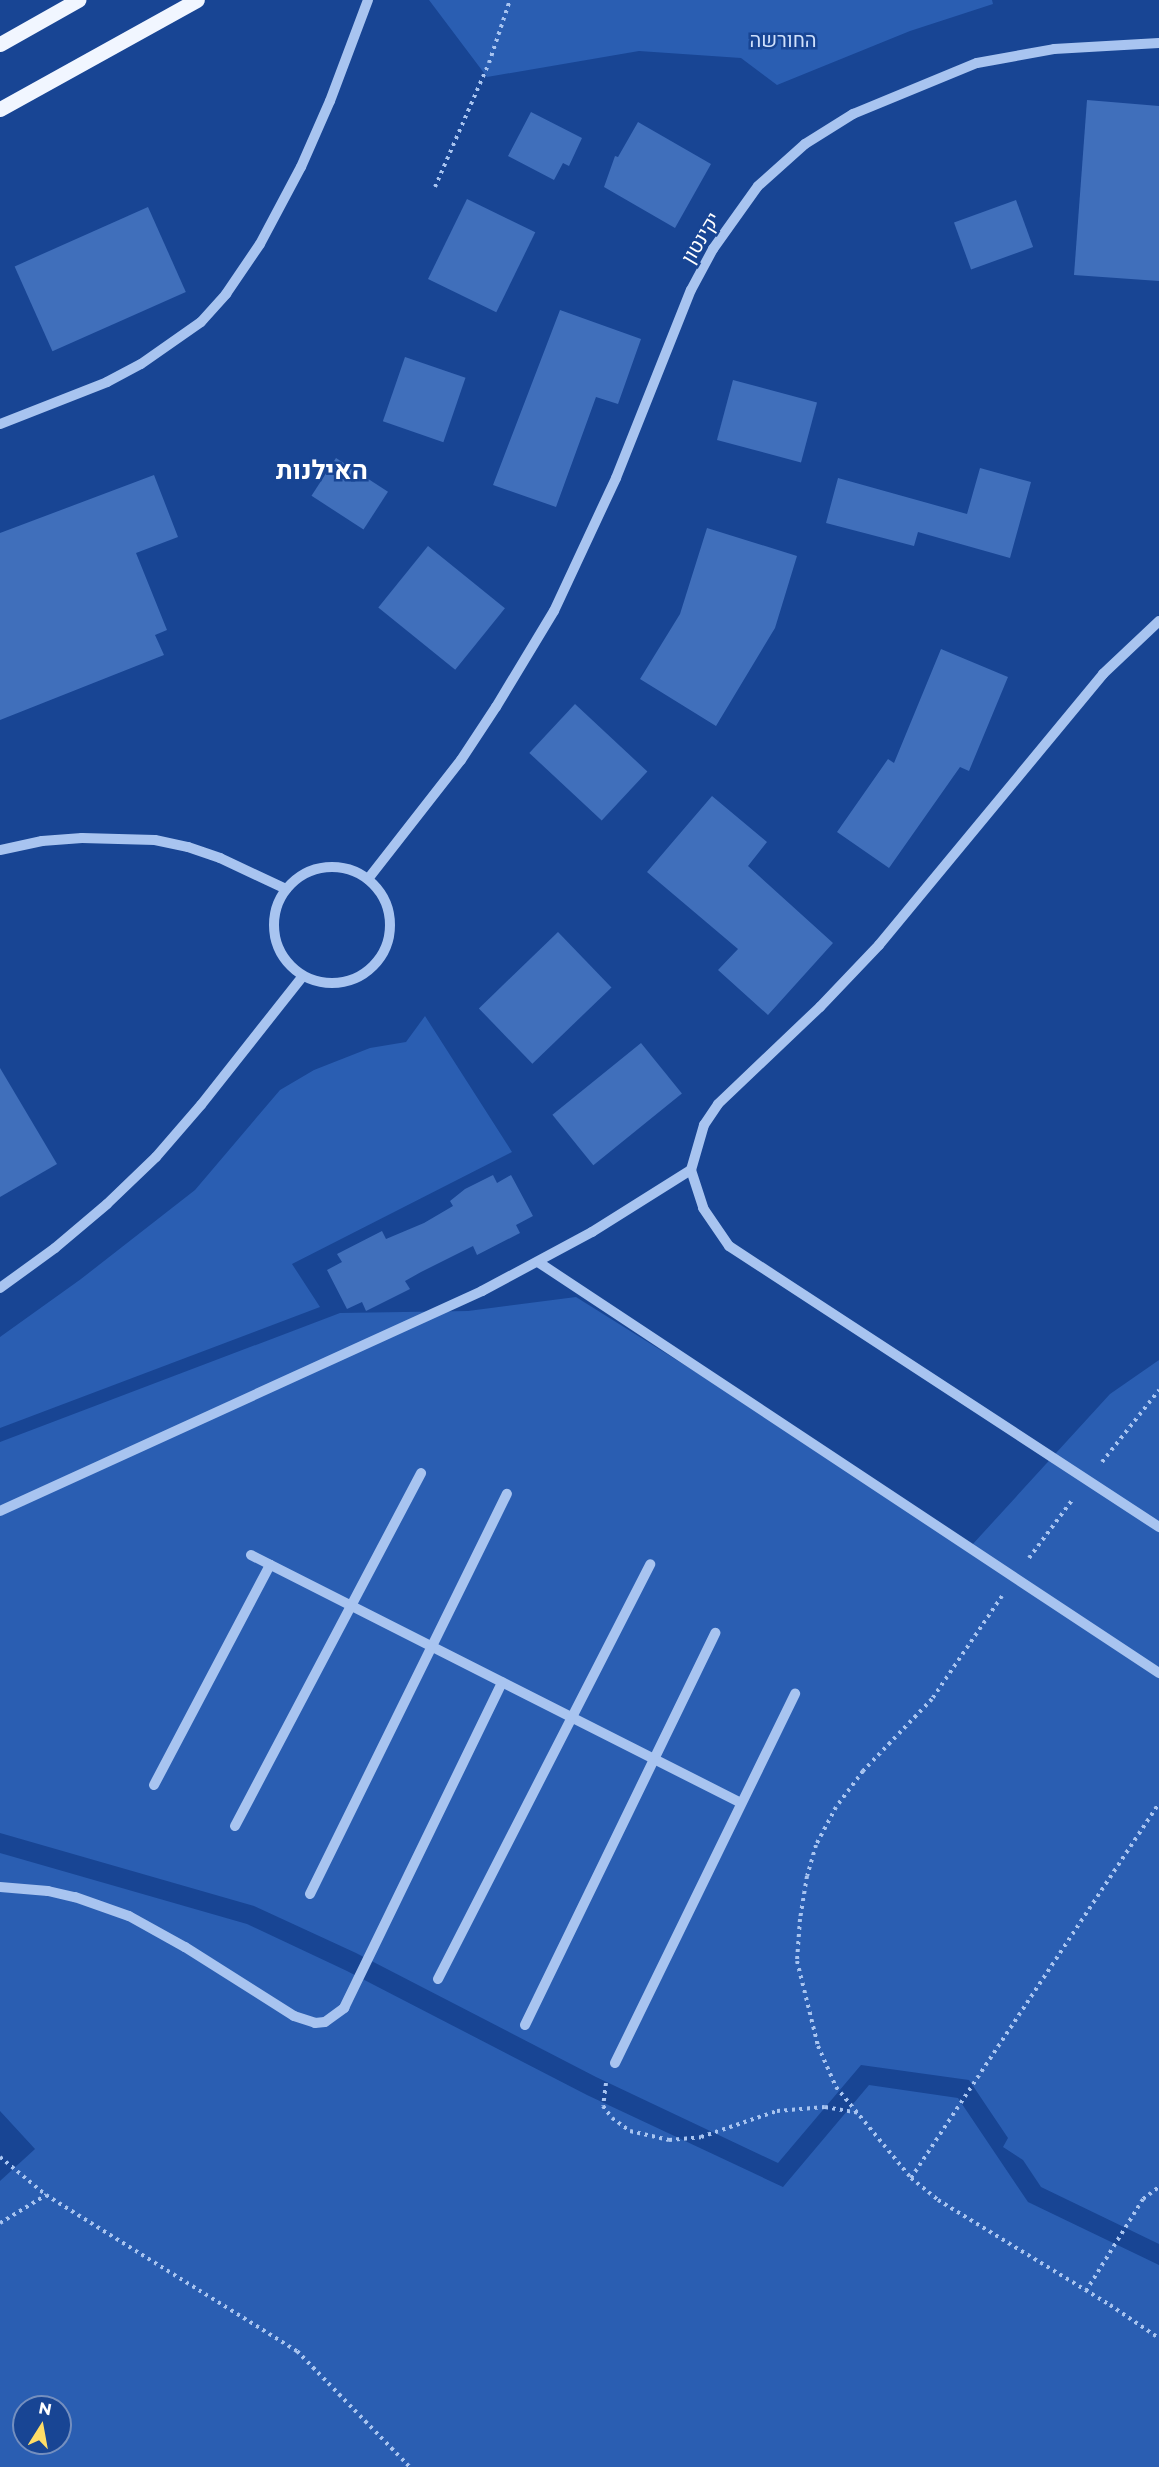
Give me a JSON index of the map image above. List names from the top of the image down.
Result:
{
  "streets": {
    "street": ["יקינטון"]
  },
  "districts": ["האילנות"],
  "parks": ["החורשה"],
  "north": "top"
}
